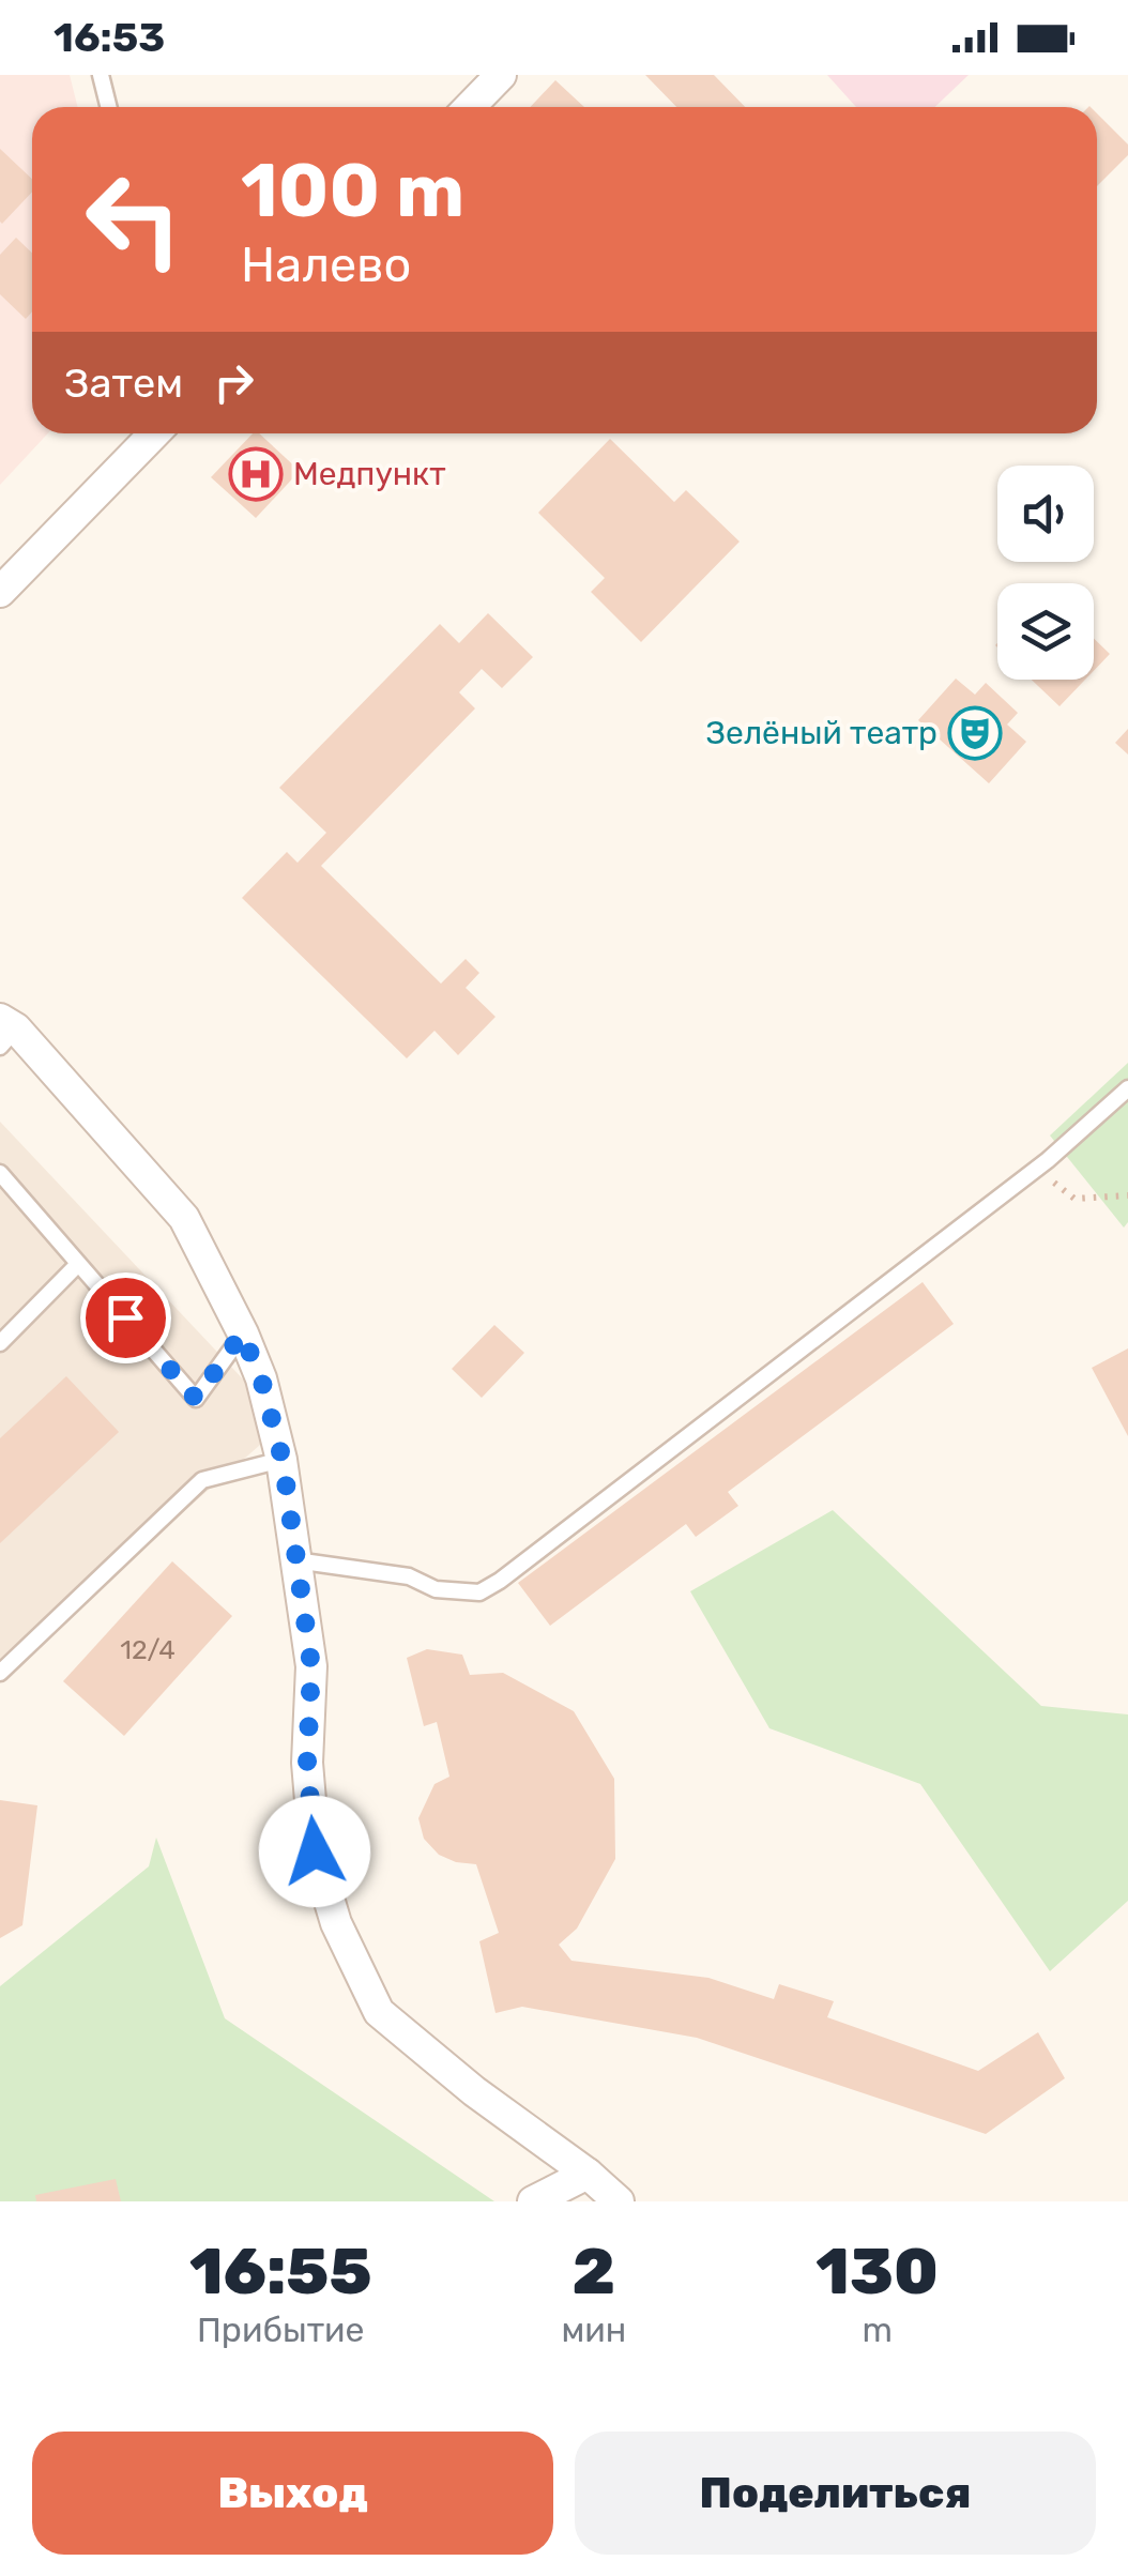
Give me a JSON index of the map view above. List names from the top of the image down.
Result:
{
  "places": {
    "hospital": ["Медпункт"],
    "theatre": ["Зелёный театр"]
  },
  "house_numbers": ["12/4"],
  "page": {
    "status": "16:53",
    "turn": ["100 m", "Налево"],
    "then": "Затем",
    "eta": [
      "16:55",
      "Прибытие",
      "2",
      "мин",
      "130",
      "m"
    ],
    "buttons": ["Выход", "Поделиться"]
  }
}
